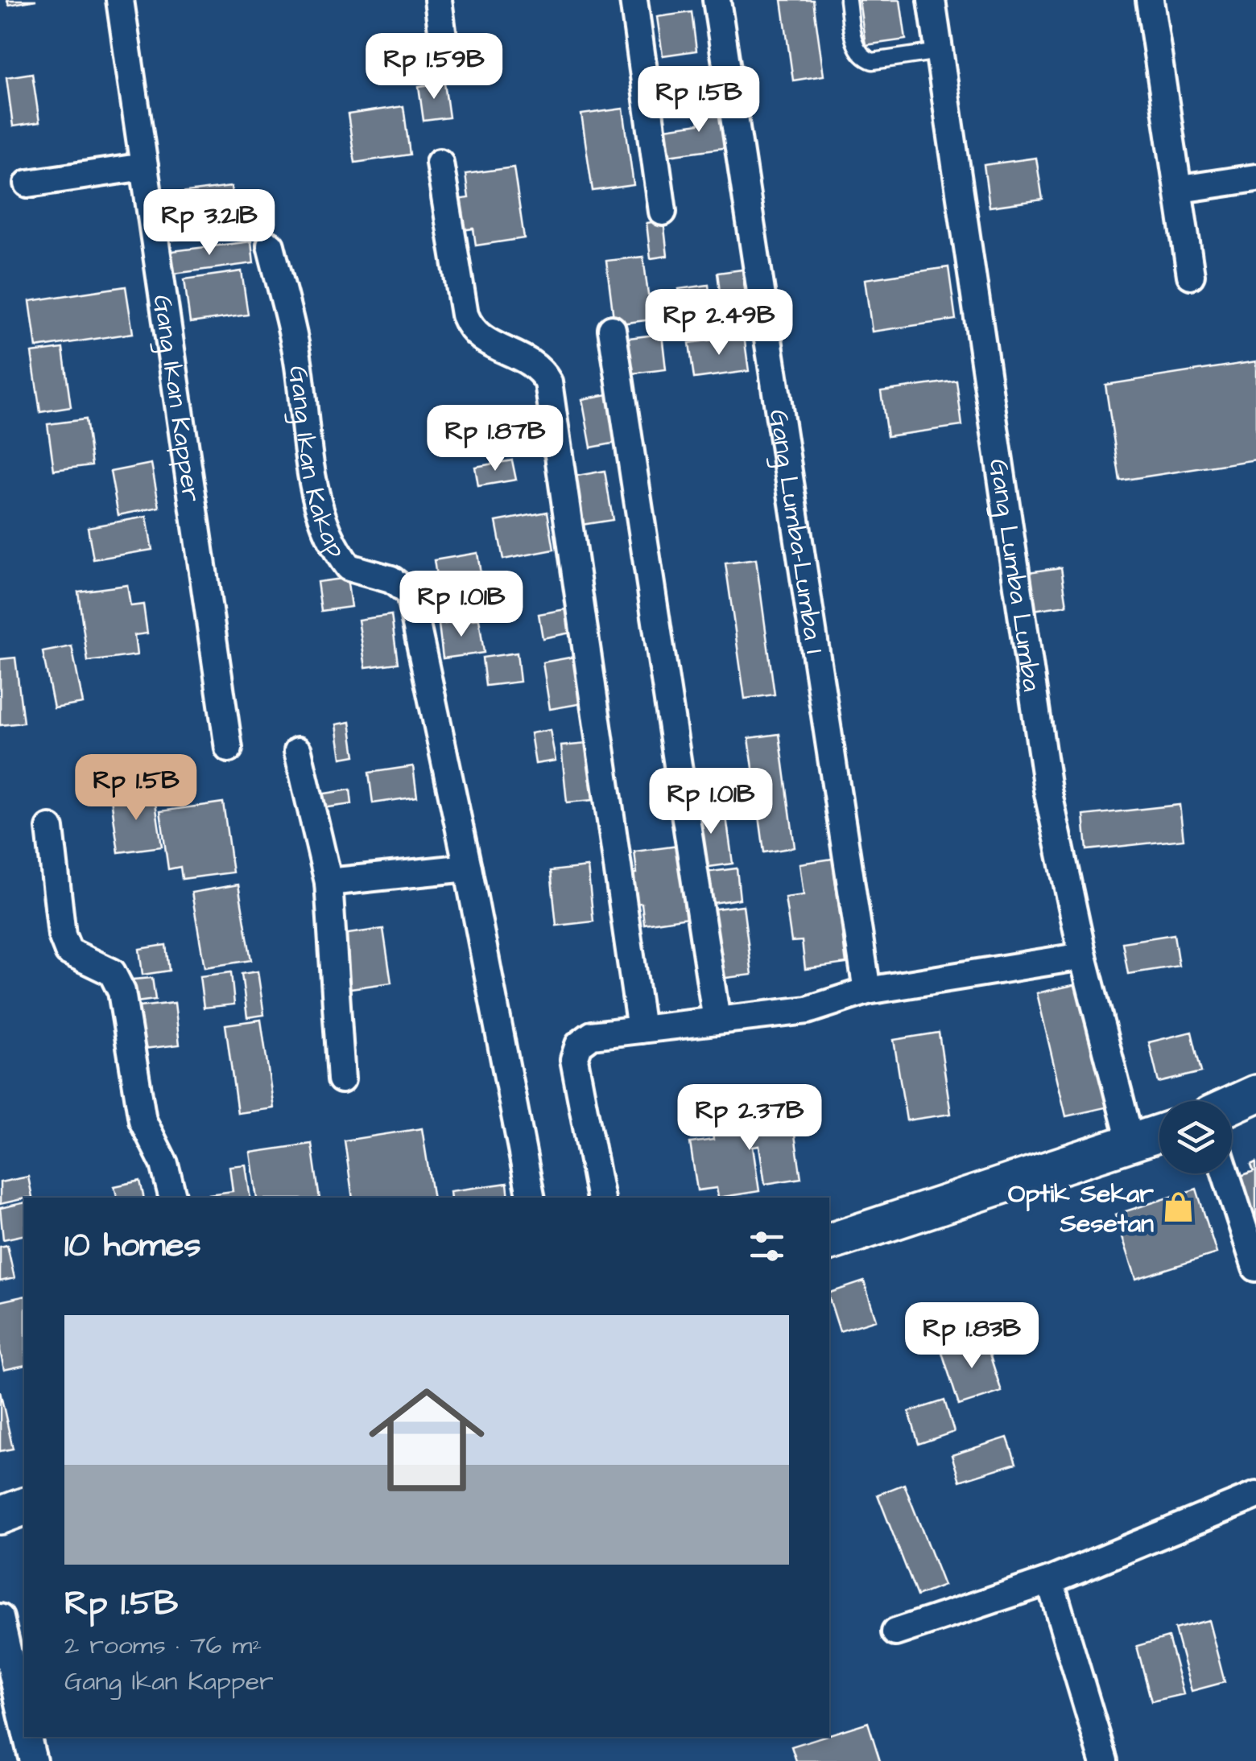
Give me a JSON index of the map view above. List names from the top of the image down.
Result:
{
  "streets": {
    "street": [
      "Gang Ikan Kapper",
      "Gang Ikan Kakap",
      "Gang Lumba-Lumba I",
      "Gang Lumba Lumba"
    ]
  },
  "places": {
    "shop": ["Optik Sekar Sesetan"]
  },
  "page": {
    "price": [
      "Rp 1.59B",
      "Rp 1.5B",
      "Rp 3.21B",
      "Rp 2.49B",
      "Rp 1.87B",
      "Rp 1.01B",
      "Rp 1.5B",
      "Rp 1.01B",
      "Rp 2.37B",
      "Rp 1.83B"
    ],
    "heading": "10 homes",
    "list": [
      {
        "name": "Rp 1.5B",
        "note": "2 rooms · 76 m² · Gang Ikan Kapper"
      }
    ]
  }
}
